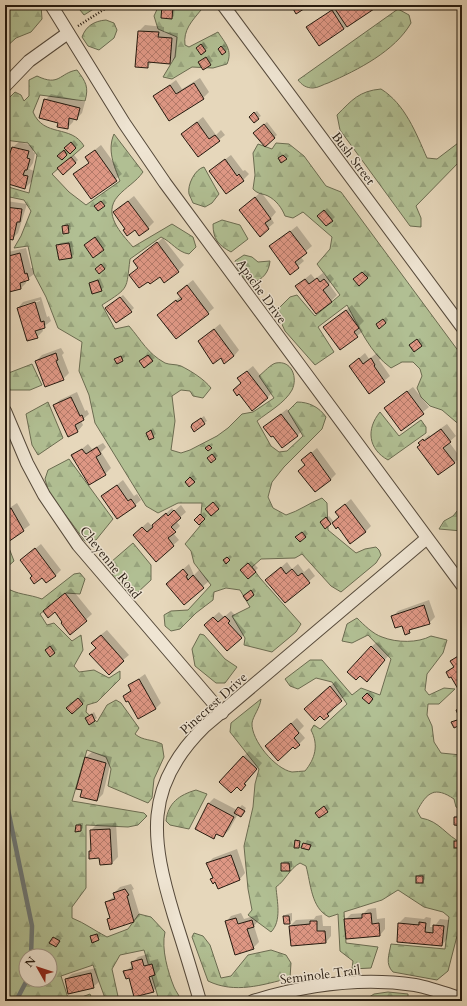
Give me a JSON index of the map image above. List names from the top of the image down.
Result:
{
  "streets": {
    "street": [
      "Bush Street",
      "Apache Drive",
      "Cheyenne Road",
      "Pinecrest Drive",
      "Seminole Trail"
    ]
  },
  "crossings": [
    ["Apache Drive", "Pinecrest Drive"],
    ["Cheyenne Road", "Pinecrest Drive"]
  ],
  "north": "top left"
}
